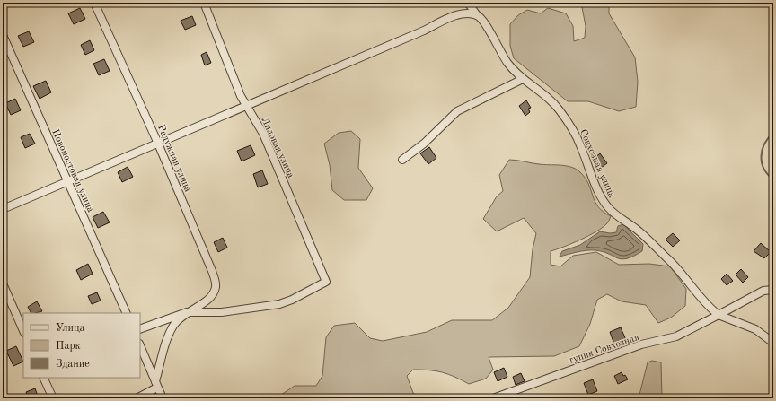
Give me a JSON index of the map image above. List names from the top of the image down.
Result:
{
  "streets": {
    "street": [
      "Лиловая улица",
      "Радужная улица",
      "Совхозная улица",
      "Новомостовая улица",
      "тупик Совхозная"
    ]
  },
  "crossings": [
    ["Лиловая улица", "Радужная улица"],
    ["Совхозная улица", "тупик Совхозная"]
  ],
  "legend": ["Улица", "Парк", "Здание"]
}
